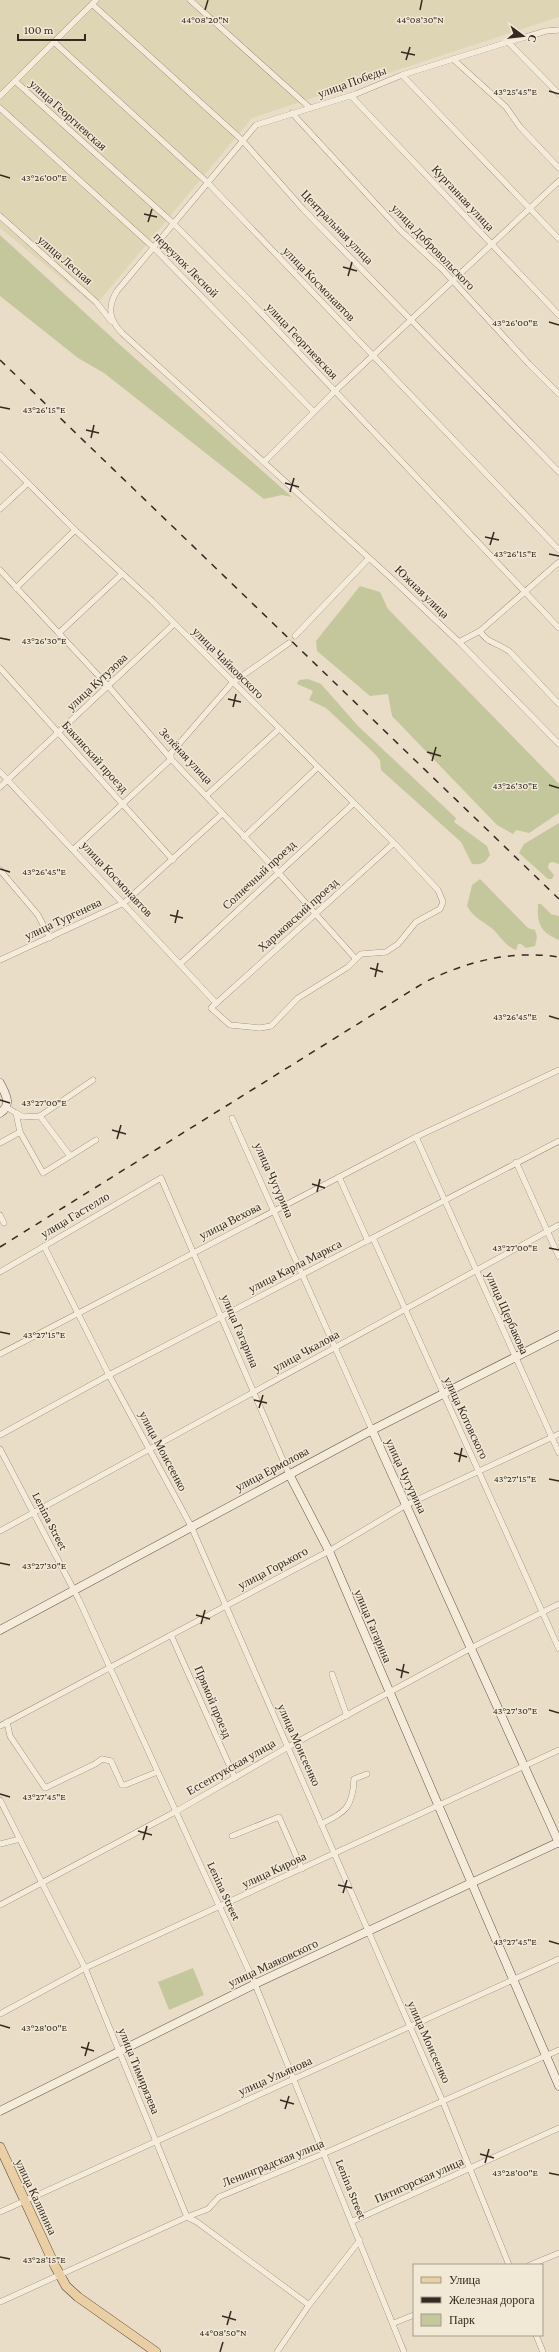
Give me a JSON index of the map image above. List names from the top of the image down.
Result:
{
  "streets": {
    "main road": ["улица Калинина"],
    "street": [
      "улица Победы",
      "улица Георгиевская",
      "Курганная улица",
      "Центральная улица",
      "улица Добровольского",
      "улица Лесная",
      "переулок Лесной",
      "улица Космонавтов",
      "Южная улица",
      "улица Чайковского",
      "улица Кутузова",
      "Зелёная улица",
      "Бакинский проезд",
      "Солнечный проезд",
      "Харьковский проезд",
      "улица Тургенева",
      "улица Чугурина",
      "улица Гастелло",
      "улица Вехова",
      "улица Карла Маркса",
      "улица Щербакова",
      "улица Гагарина",
      "улица Чкалова",
      "улица Котовского",
      "улица Моисеенко",
      "улица Ермолова",
      "Lenina Street",
      "улица Горького",
      "Прямой проезд",
      "Ессентукская улица",
      "улица Кирова",
      "улица Маяковского",
      "улица Тимирязева",
      "улица Ульянова",
      "Ленинградская улица",
      "Пятигорская улица"
    ]
  },
  "crossings": [
    ["улица Победы", "улица Георгиевская"],
    ["улица Победы", "Курганная улица"],
    ["улица Победы", "Центральная улица"],
    ["улица Победы", "улица Добровольского"],
    ["улица Победы", "переулок Лесной"],
    ["улица Победы", "улица Космонавтов"],
    ["улица Лесная", "Южная улица"],
    ["улица Космонавтов", "улица Кутузова"],
    ["улица Космонавтов", "Солнечный проезд"],
    ["улица Космонавтов", "Харьковский проезд"],
    ["улица Космонавтов", "улица Тургенева"],
    ["улица Чайковского", "улица Кутузова"],
    ["улица Чайковского", "Зелёная улица"],
    ["улица Чайковского", "Солнечный проезд"],
    ["улица Чайковского", "Харьковский проезд"],
    ["улица Кутузова", "Зелёная улица"],
    ["улица Кутузова", "Бакинский проезд"],
    ["Зелёная улица", "Солнечный проезд"],
    ["Зелёная улица", "Харьковский проезд"],
    ["Зелёная улица", "улица Тургенева"],
    ["Бакинский проезд", "улица Тургенева"],
    ["улица Чугурина", "улица Вехова"],
    ["улица Чугурина", "улица Карла Маркса"],
    ["улица Чугурина", "улица Чкалова"],
    ["улица Чугурина", "улица Ермолова"],
    ["улица Чугурина", "улица Горького"],
    ["улица Чугурина", "Ессентукская улица"],
    ["улица Чугурина", "улица Кирова"],
    ["улица Чугурина", "улица Маяковского"],
    ["улица Гастелло", "улица Гагарина"],
    ["улица Гастелло", "улица Моисеенко"],
    ["улица Вехова", "улица Щербакова"],
    ["улица Вехова", "улица Гагарина"],
    ["улица Вехова", "улица Котовского"],
    ["улица Вехова", "улица Моисеенко"],
    ["улица Карла Маркса", "улица Щербакова"],
    ["улица Карла Маркса", "улица Гагарина"],
    ["улица Карла Маркса", "улица Котовского"],
    ["улица Карла Маркса", "улица Моисеенко"],
    ["улица Щербакова", "улица Чкалова"],
    ["улица Щербакова", "улица Ермолова"],
    ["улица Щербакова", "улица Горького"],
    ["улица Гагарина", "улица Чкалова"],
    ["улица Гагарина", "улица Ермолова"],
    ["улица Гагарина", "улица Горького"],
    ["улица Гагарина", "Ессентукская улица"],
    ["улица Гагарина", "улица Кирова"],
    ["улица Гагарина", "улица Маяковского"],
    ["улица Гагарина", "улица Ульянова"],
    ["улица Гагарина", "Ленинградская улица"],
    ["улица Чкалова", "улица Котовского"],
    ["улица Чкалова", "улица Моисеенко"],
    ["улица Чкалова", "Lenina Street"],
    ["улица Котовского", "улица Ермолова"],
    ["улица Котовского", "улица Горького"],
    ["улица Котовского", "Ессентукская улица"],
    ["улица Моисеенко", "улица Ермолова"],
    ["улица Моисеенко", "улица Горького"],
    ["улица Моисеенко", "Ессентукская улица"],
    ["улица Моисеенко", "улица Кирова"],
    ["улица Моисеенко", "улица Маяковского"],
    ["улица Моисеенко", "улица Ульянова"],
    ["улица Моисеенко", "Ленинградская улица"],
    ["улица Моисеенко", "Пятигорская улица"],
    ["улица Ермолова", "Lenina Street"],
    ["Lenina Street", "улица Горького"],
    ["Lenina Street", "Ессентукская улица"],
    ["Lenina Street", "улица Кирова"],
    ["Lenina Street", "улица Маяковского"],
    ["Lenina Street", "улица Ульянова"],
    ["Lenina Street", "Ленинградская улица"],
    ["Lenina Street", "Пятигорская улица"],
    ["улица Горького", "Прямой проезд"],
    ["Прямой проезд", "Ессентукская улица"],
    ["Ессентукская улица", "улица Тимирязева"],
    ["улица Кирова", "улица Тимирязева"],
    ["улица Маяковского", "улица Тимирязева"],
    ["улица Тимирязева", "улица Ульянова"],
    ["улица Тимирязева", "Ленинградская улица"],
    ["улица Ульянова", "улица Калинина"],
    ["Ленинградская улица", "улица Калинина"]
  ],
  "legend": ["Улица", "Железная дорога", "Парк"],
  "scale_bar": "100 m",
  "north": "right",
  "coordinates": [
    "44°08'20\"N",
    "44°08'30\"N",
    "43°25'45\"E",
    "43°26'00\"E",
    "43°26'15\"E",
    "43°26'30\"E",
    "43°26'45\"E",
    "43°27'00\"E",
    "43°27'15\"E",
    "43°27'30\"E",
    "43°27'45\"E",
    "43°28'00\"E",
    "43°28'15\"E",
    "44°08'50\"N"
  ]
}
